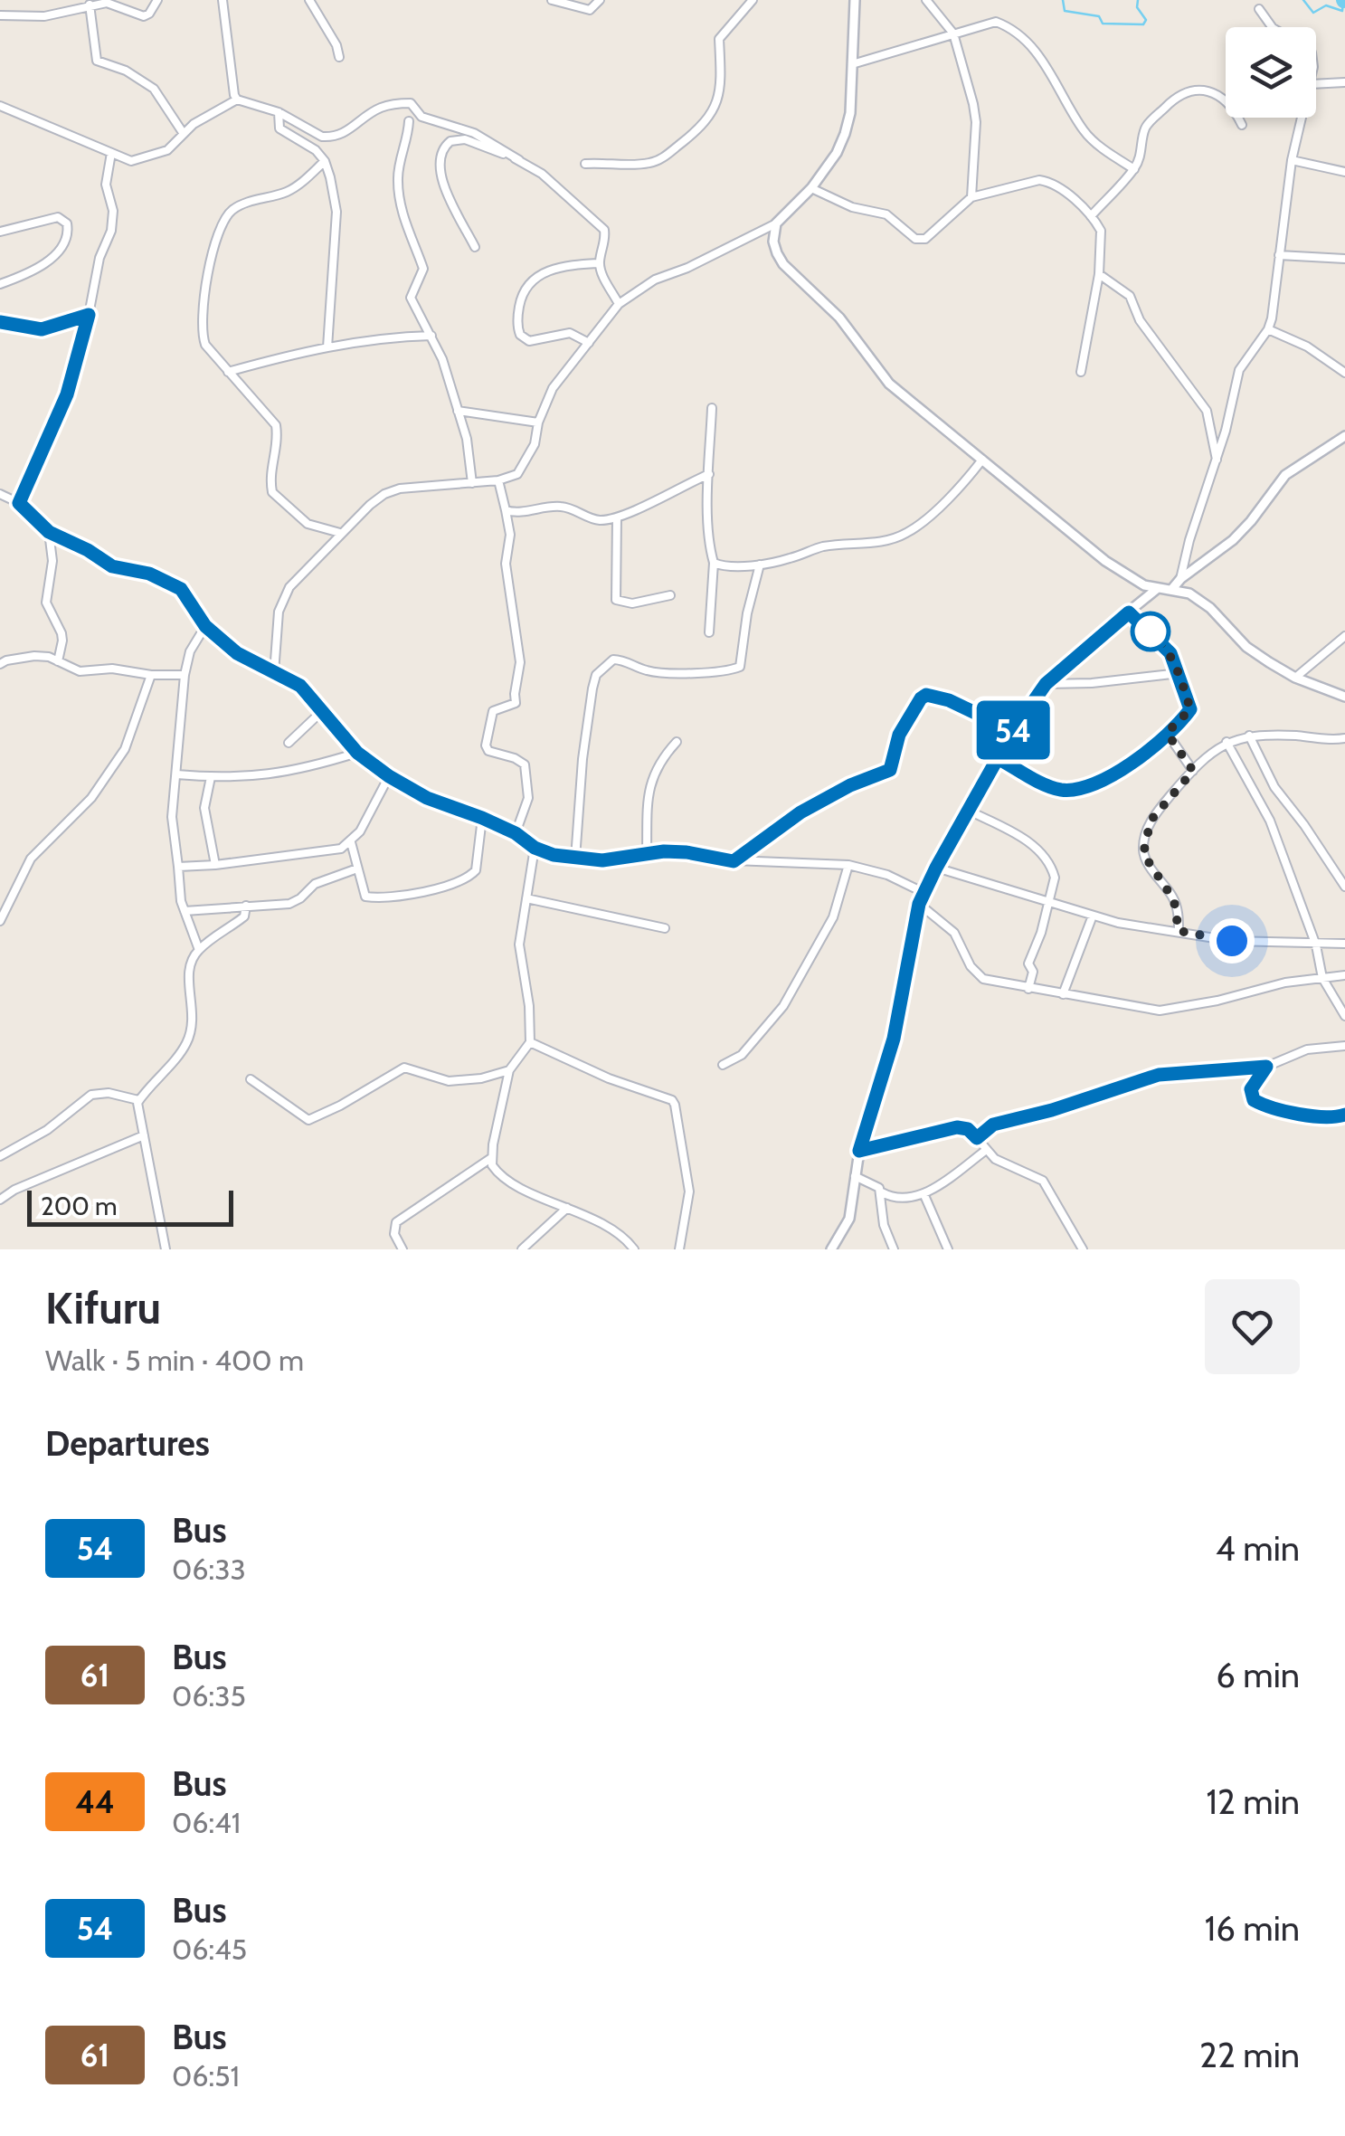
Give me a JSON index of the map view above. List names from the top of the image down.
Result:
{
  "lines": ["bus line 54"],
  "scale_bar": "200 m",
  "page": {
    "on_map": "54",
    "scale": "200 m",
    "heading": [
      ["Kifuru", "Walk · 5 min · 400 m"],
      "Departures"
    ],
    "list": [
      {
        "mark": "54",
        "name": "Bus",
        "note": "06:33",
        "value": "4 min"
      },
      {
        "mark": "61",
        "name": "Bus",
        "note": "06:35",
        "value": "6 min"
      },
      {
        "mark": "44",
        "name": "Bus",
        "note": "06:41",
        "value": "12 min"
      },
      {
        "mark": "54",
        "name": "Bus",
        "note": "06:45",
        "value": "16 min"
      },
      {
        "mark": "61",
        "name": "Bus",
        "note": "06:51",
        "value": "22 min"
      }
    ]
  }
}
